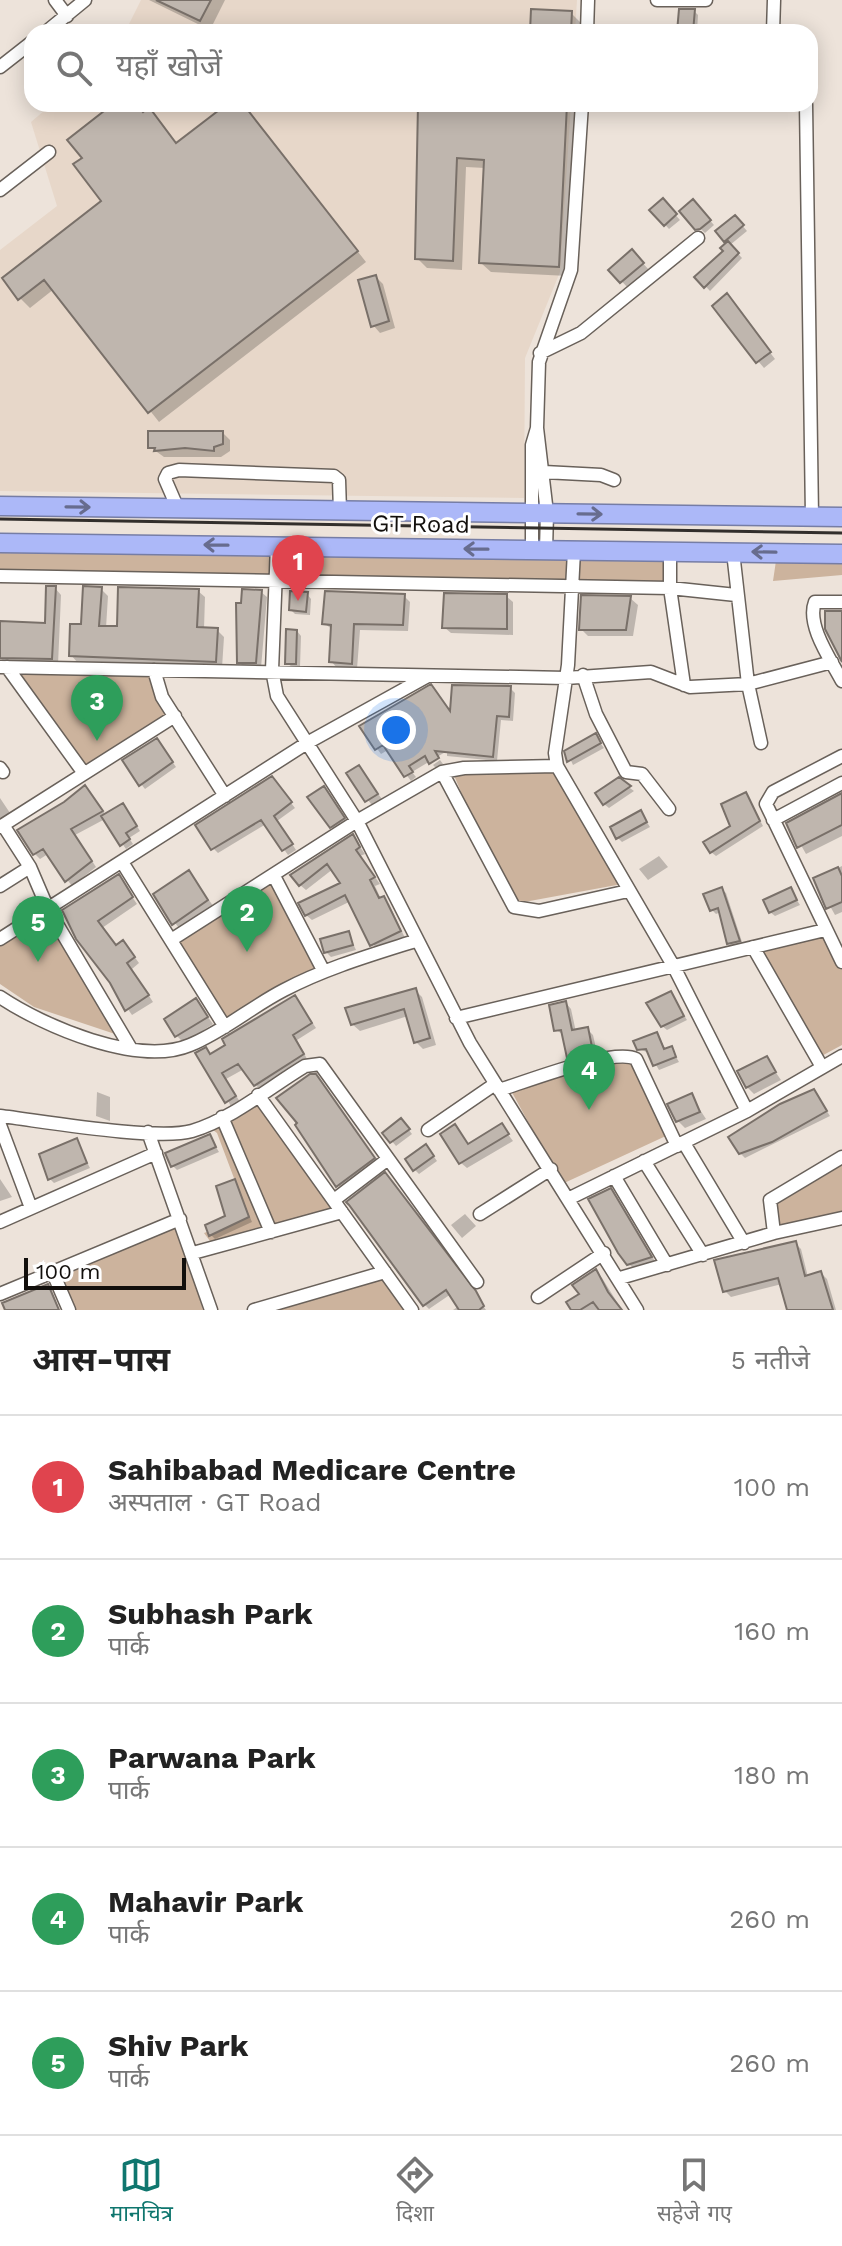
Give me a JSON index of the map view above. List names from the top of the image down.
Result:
{
  "streets": {
    "highway": ["GT Road"]
  },
  "scale_bar": "100 m",
  "page": {
    "search": "यहाँ खोजें",
    "pins": [
      "1",
      "3",
      "2",
      "5",
      "4"
    ],
    "scale": "100 m",
    "heading": ["आस-पास", "5 नतीजे"],
    "list": [
      {
        "mark": "1",
        "name": "Sahibabad Medicare Centre",
        "note": "अस्पताल · GT Road",
        "value": "100 m"
      },
      {
        "mark": "2",
        "name": "Subhash Park",
        "note": "पार्क",
        "value": "160 m"
      },
      {
        "mark": "3",
        "name": "Parwana Park",
        "note": "पार्क",
        "value": "180 m"
      },
      {
        "mark": "4",
        "name": "Mahavir Park",
        "note": "पार्क",
        "value": "260 m"
      },
      {
        "mark": "5",
        "name": "Shiv Park",
        "note": "पार्क",
        "value": "260 m"
      }
    ],
    "nav": ["मानचित्र", "दिशा", "सहेजे गए"]
  }
}
